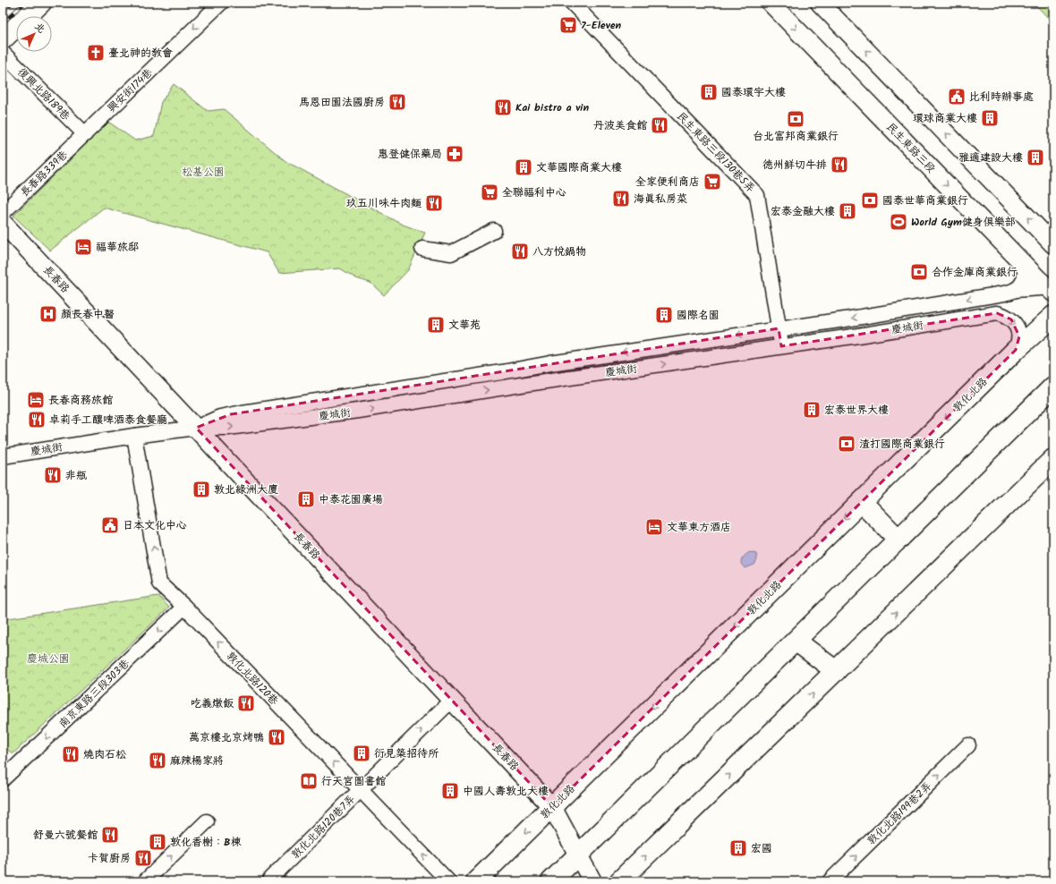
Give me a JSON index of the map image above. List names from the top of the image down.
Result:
{
  "streets": {
    "main road": ["敦化北路"],
    "street": [
      "興安街174巷",
      "復興北路189巷",
      "民生東路三段",
      "民生東路三段130巷5弄",
      "長春路339巷",
      "長春路",
      "慶城街",
      "敦化北路120巷",
      "南京東路三段303巷",
      "敦化北路199巷2弄",
      "敦化北路120巷7弄"
    ]
  },
  "crossings": [
    ["興安街174巷", "復興北路189巷"],
    ["興安街174巷", "長春路339巷"],
    ["復興北路189巷", "長春路339巷"],
    ["民生東路三段", "慶城街"],
    ["民生東路三段130巷5弄", "慶城街"],
    ["長春路", "慶城街"],
    ["長春路", "敦化北路"],
    ["長春路", "敦化北路120巷7弄"],
    ["慶城街", "敦化北路"],
    ["慶城街", "敦化北路120巷"],
    ["敦化北路120巷", "南京東路三段303巷"],
    ["敦化北路120巷", "敦化北路120巷7弄"]
  ],
  "one_way": [
    "興安街174巷",
    "敦化北路120巷",
    "南京東路三段303巷",
    "敦化北路199巷2弄",
    "敦化北路120巷7弄"
  ],
  "parks": ["松基公園", "慶城公園"],
  "places": {
    "supermarket": ["7-Eleven", "全家便利商店", "全聯福利中心"],
    "church": ["臺北神的教會"],
    "building": [
      "國泰環宇大樓",
      "環球商業大樓",
      "雅適建設大樓",
      "文華國際商業大樓",
      "宏泰金融大樓",
      "國際名園",
      "文華苑",
      "宏泰世界大樓",
      "敦北綠洲大廈",
      "中泰花園廣場",
      "衍見築招待所",
      "中國人壽敦北大樓",
      "敦化香榭：B棟",
      "宏國"
    ],
    "public building": ["比利時辦事處", "日本文化中心"],
    "restaurant": [
      "馬恩田園法國廚房",
      "Kai bistro a vin",
      "丹波美食館",
      "德州鮮切牛排",
      "海真私房菜",
      "玖五川味牛肉麵",
      "八方悅鍋物",
      "卓莉手工釀啤酒泰食餐廳",
      "非瓶",
      "吃義燉飯",
      "萬京樓北京烤鴨",
      "燒肉石松",
      "麻辣楊家將",
      "舒曼六號餐館",
      "卡賀廚房"
    ],
    "bank": [
      "台北富邦商業銀行",
      "國泰世華商業銀行",
      "合作金庫商業銀行",
      "渣打國際商業銀行"
    ],
    "pharmacy": ["惠登健保藥局"],
    "sports": ["World Gym健身俱樂部"],
    "hotel": ["福華旅邸", "長春商務旅館", "文華東方酒店"],
    "hospital": ["顏長春中醫"],
    "library": ["行天宮圖書館"]
  },
  "north": "top right"
}
